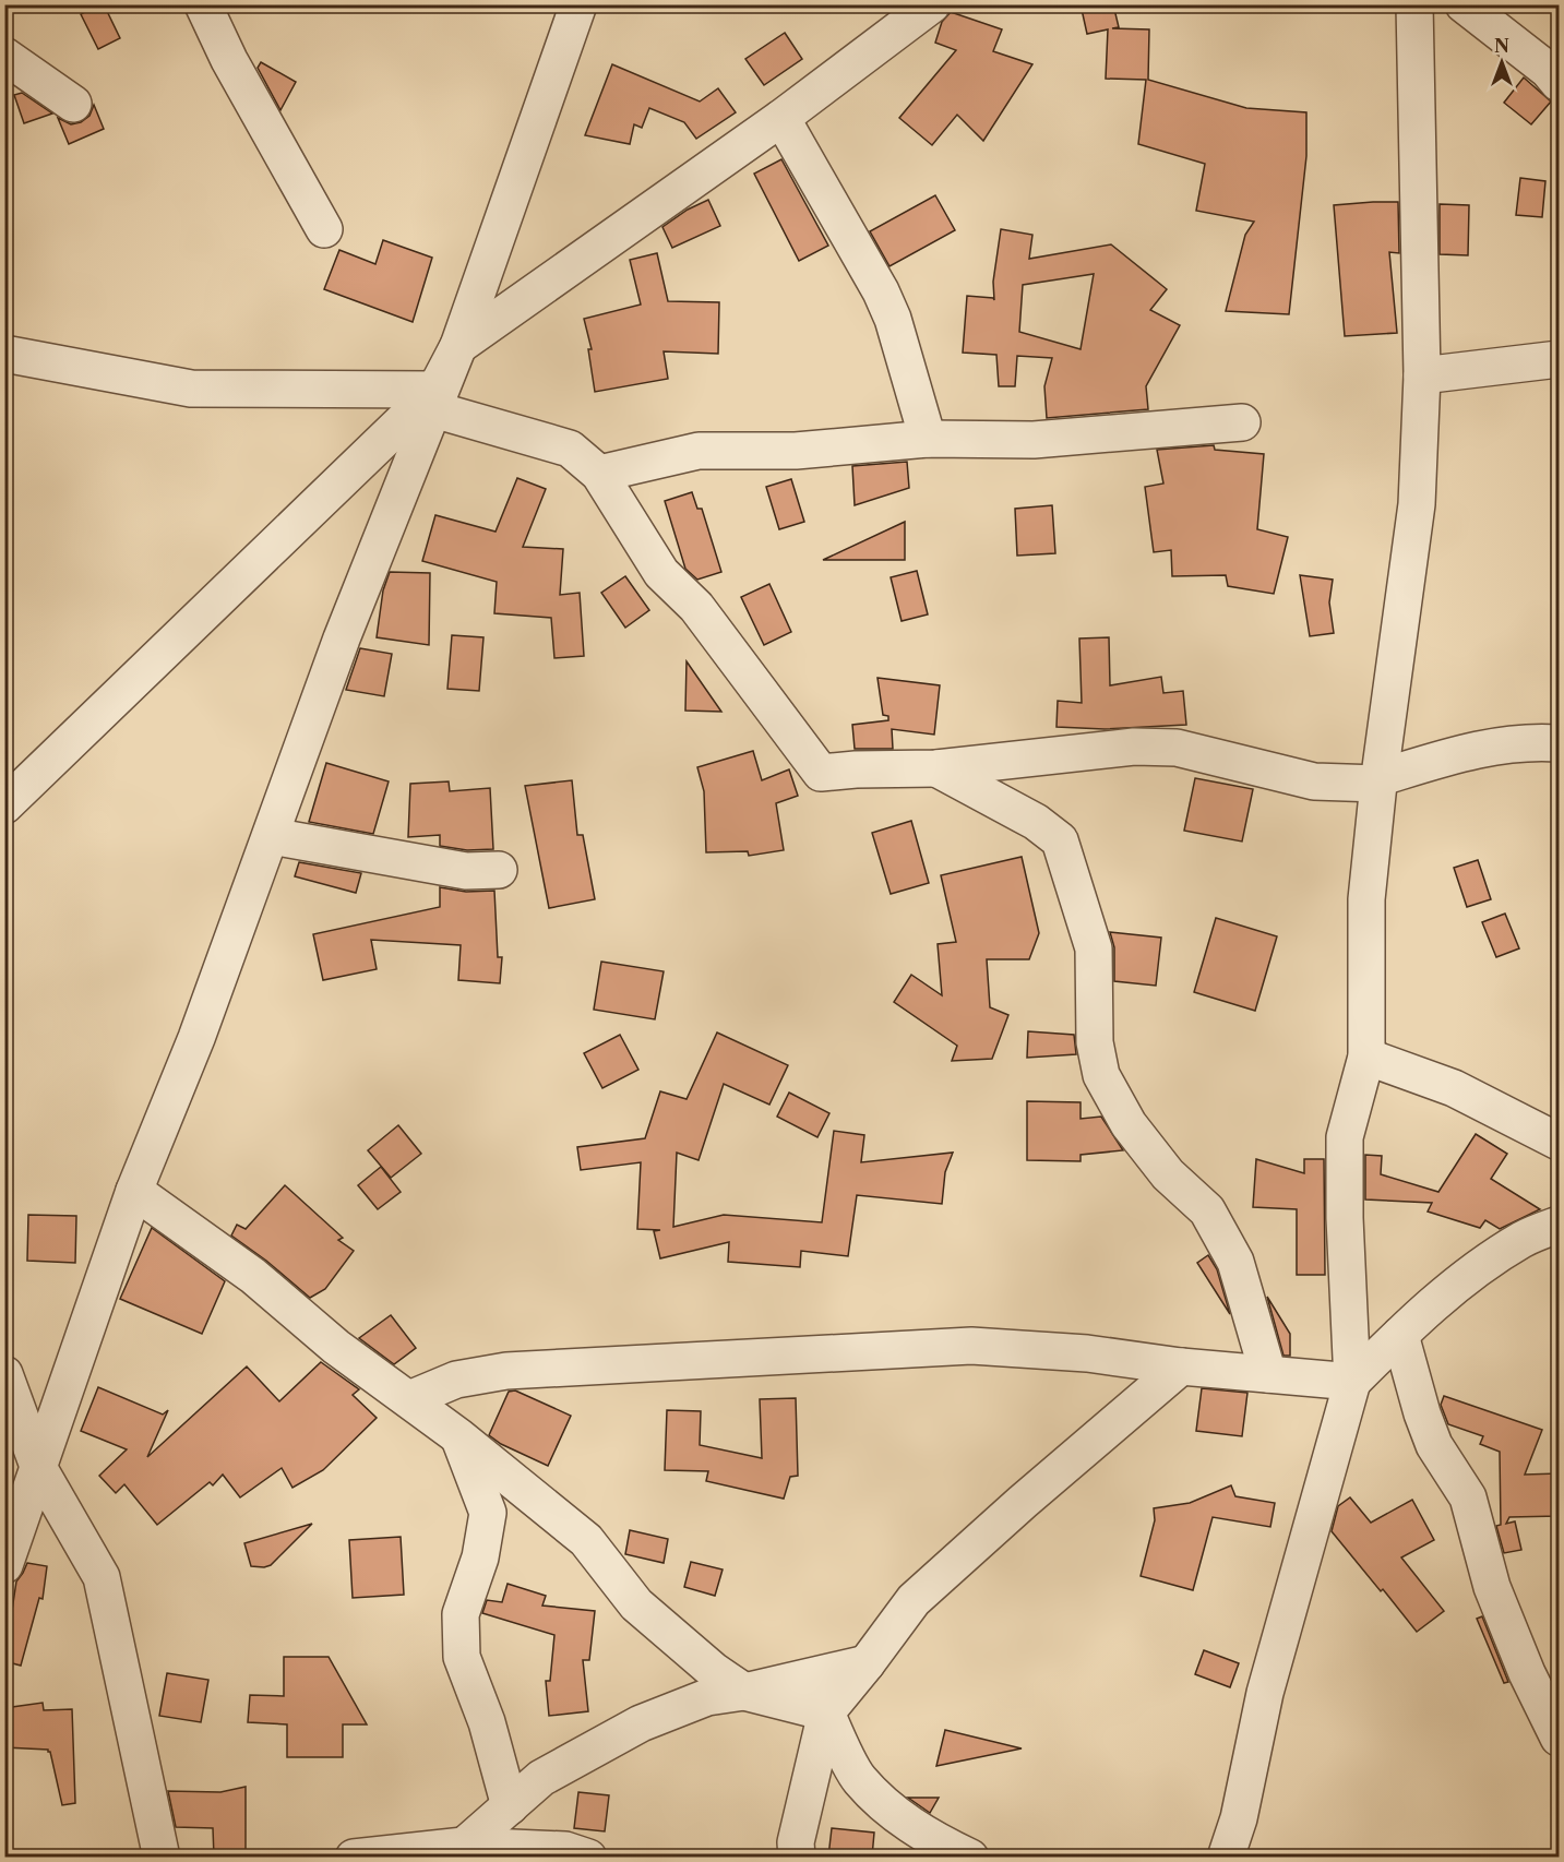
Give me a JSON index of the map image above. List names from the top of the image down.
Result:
{
  "north": "top"
}
